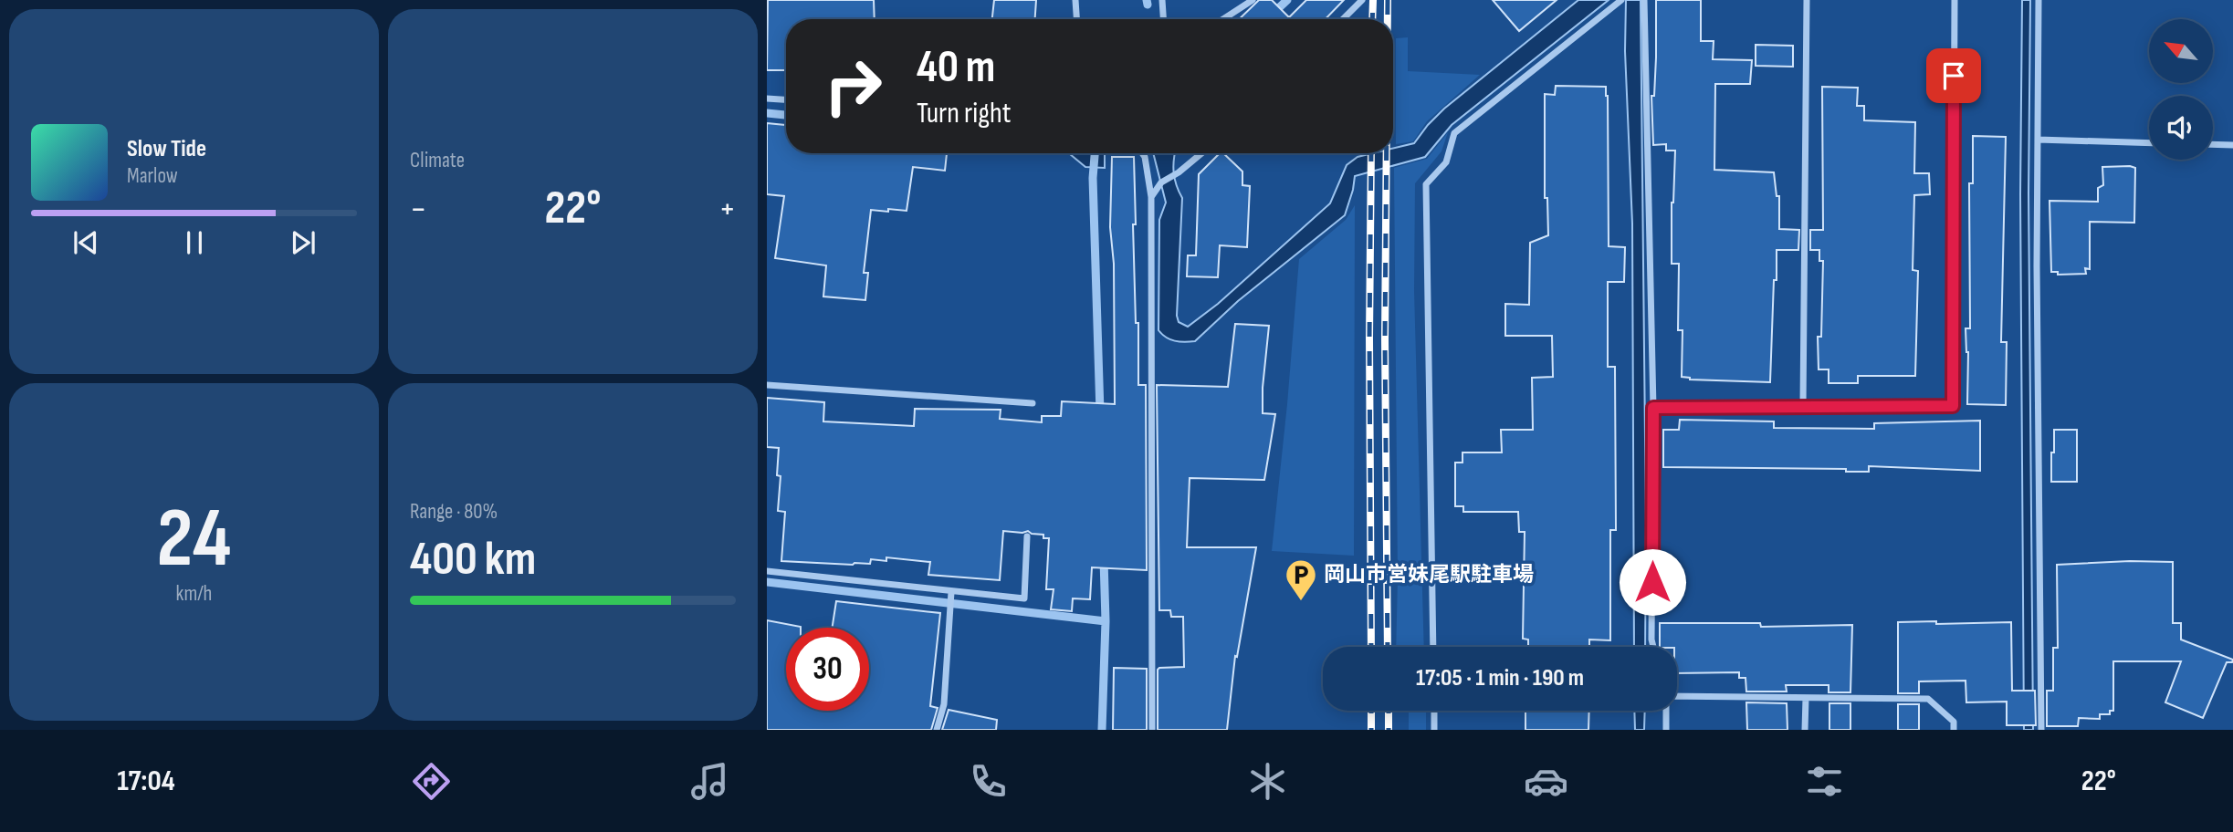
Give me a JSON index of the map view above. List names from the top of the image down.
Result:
{
  "places": {
    "parking": ["岡山市営妹尾駅駐車場"]
  },
  "north": "top left",
  "page": {
    "tile": [
      "Climate",
      ["24", "km/h"],
      ["Range · 80%", "400 km"]
    ],
    "turn": ["40 m", "Turn right"],
    "song": ["Slow Tide", "Marlow"],
    "heat": ["−", "22°", "+"],
    "limit": "30",
    "trip": "17:05 · 1 min · 190 m",
    "tabs": ["17:04", "22°"]
  }
}
